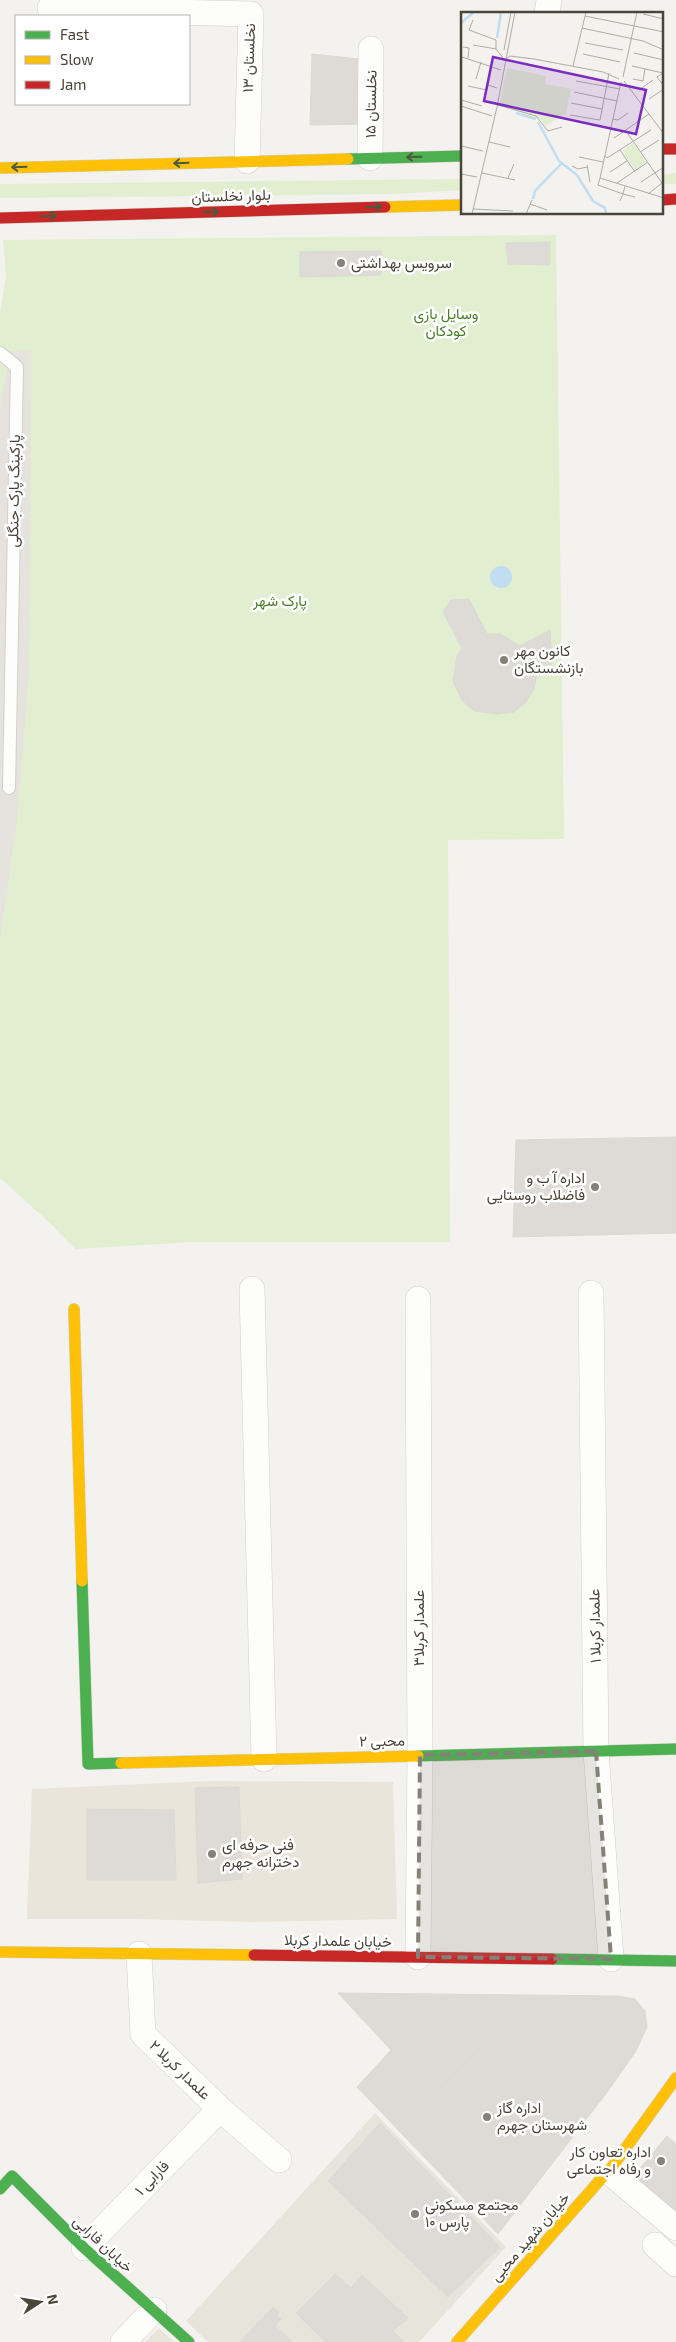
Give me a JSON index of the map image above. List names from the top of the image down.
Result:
{
  "streets": {
    "street": [
      "نخلستان ۱۳",
      "نخلستان ۱۵",
      "بلوار نخلستان",
      "علمدار کربلا ۱",
      "علمدار کربلا۳",
      "محبی ۲",
      "خیابان علمدار کربلا",
      "علمدار کربلا ۲",
      "فارابی ۱",
      "خیابان شهید محبی",
      "خیابان فارابی"
    ],
    "lane": ["پارکینگ پارک جنگلی"]
  },
  "crossings": [
    ["علمدار کربلا ۱", "محبی ۲"],
    ["علمدار کربلا ۱", "خیابان علمدار کربلا"],
    ["علمدار کربلا۳", "محبی ۲"],
    ["علمدار کربلا۳", "خیابان علمدار کربلا"],
    ["خیابان علمدار کربلا", "علمدار کربلا ۲"],
    ["علمدار کربلا ۲", "فارابی ۱"],
    ["فارابی ۱", "خیابان فارابی"]
  ],
  "parks": ["وسایل بازی کودکان", "پارک شهر"],
  "places": [
    "سرویس بهداشتی",
    "کانون مهر بازنشستگان",
    "اداره آ ب و فاضلاب روستایی",
    "فنی حرفه ای دخترانه جهرم",
    "اداره گاز شهرستان جهرم",
    "اداره تعاون کار و رفاه اجتماعی",
    "مجتمع مسکونی پارس ۱۰"
  ],
  "legend": ["Fast", "Slow", "Jam"],
  "north": "right"
}
